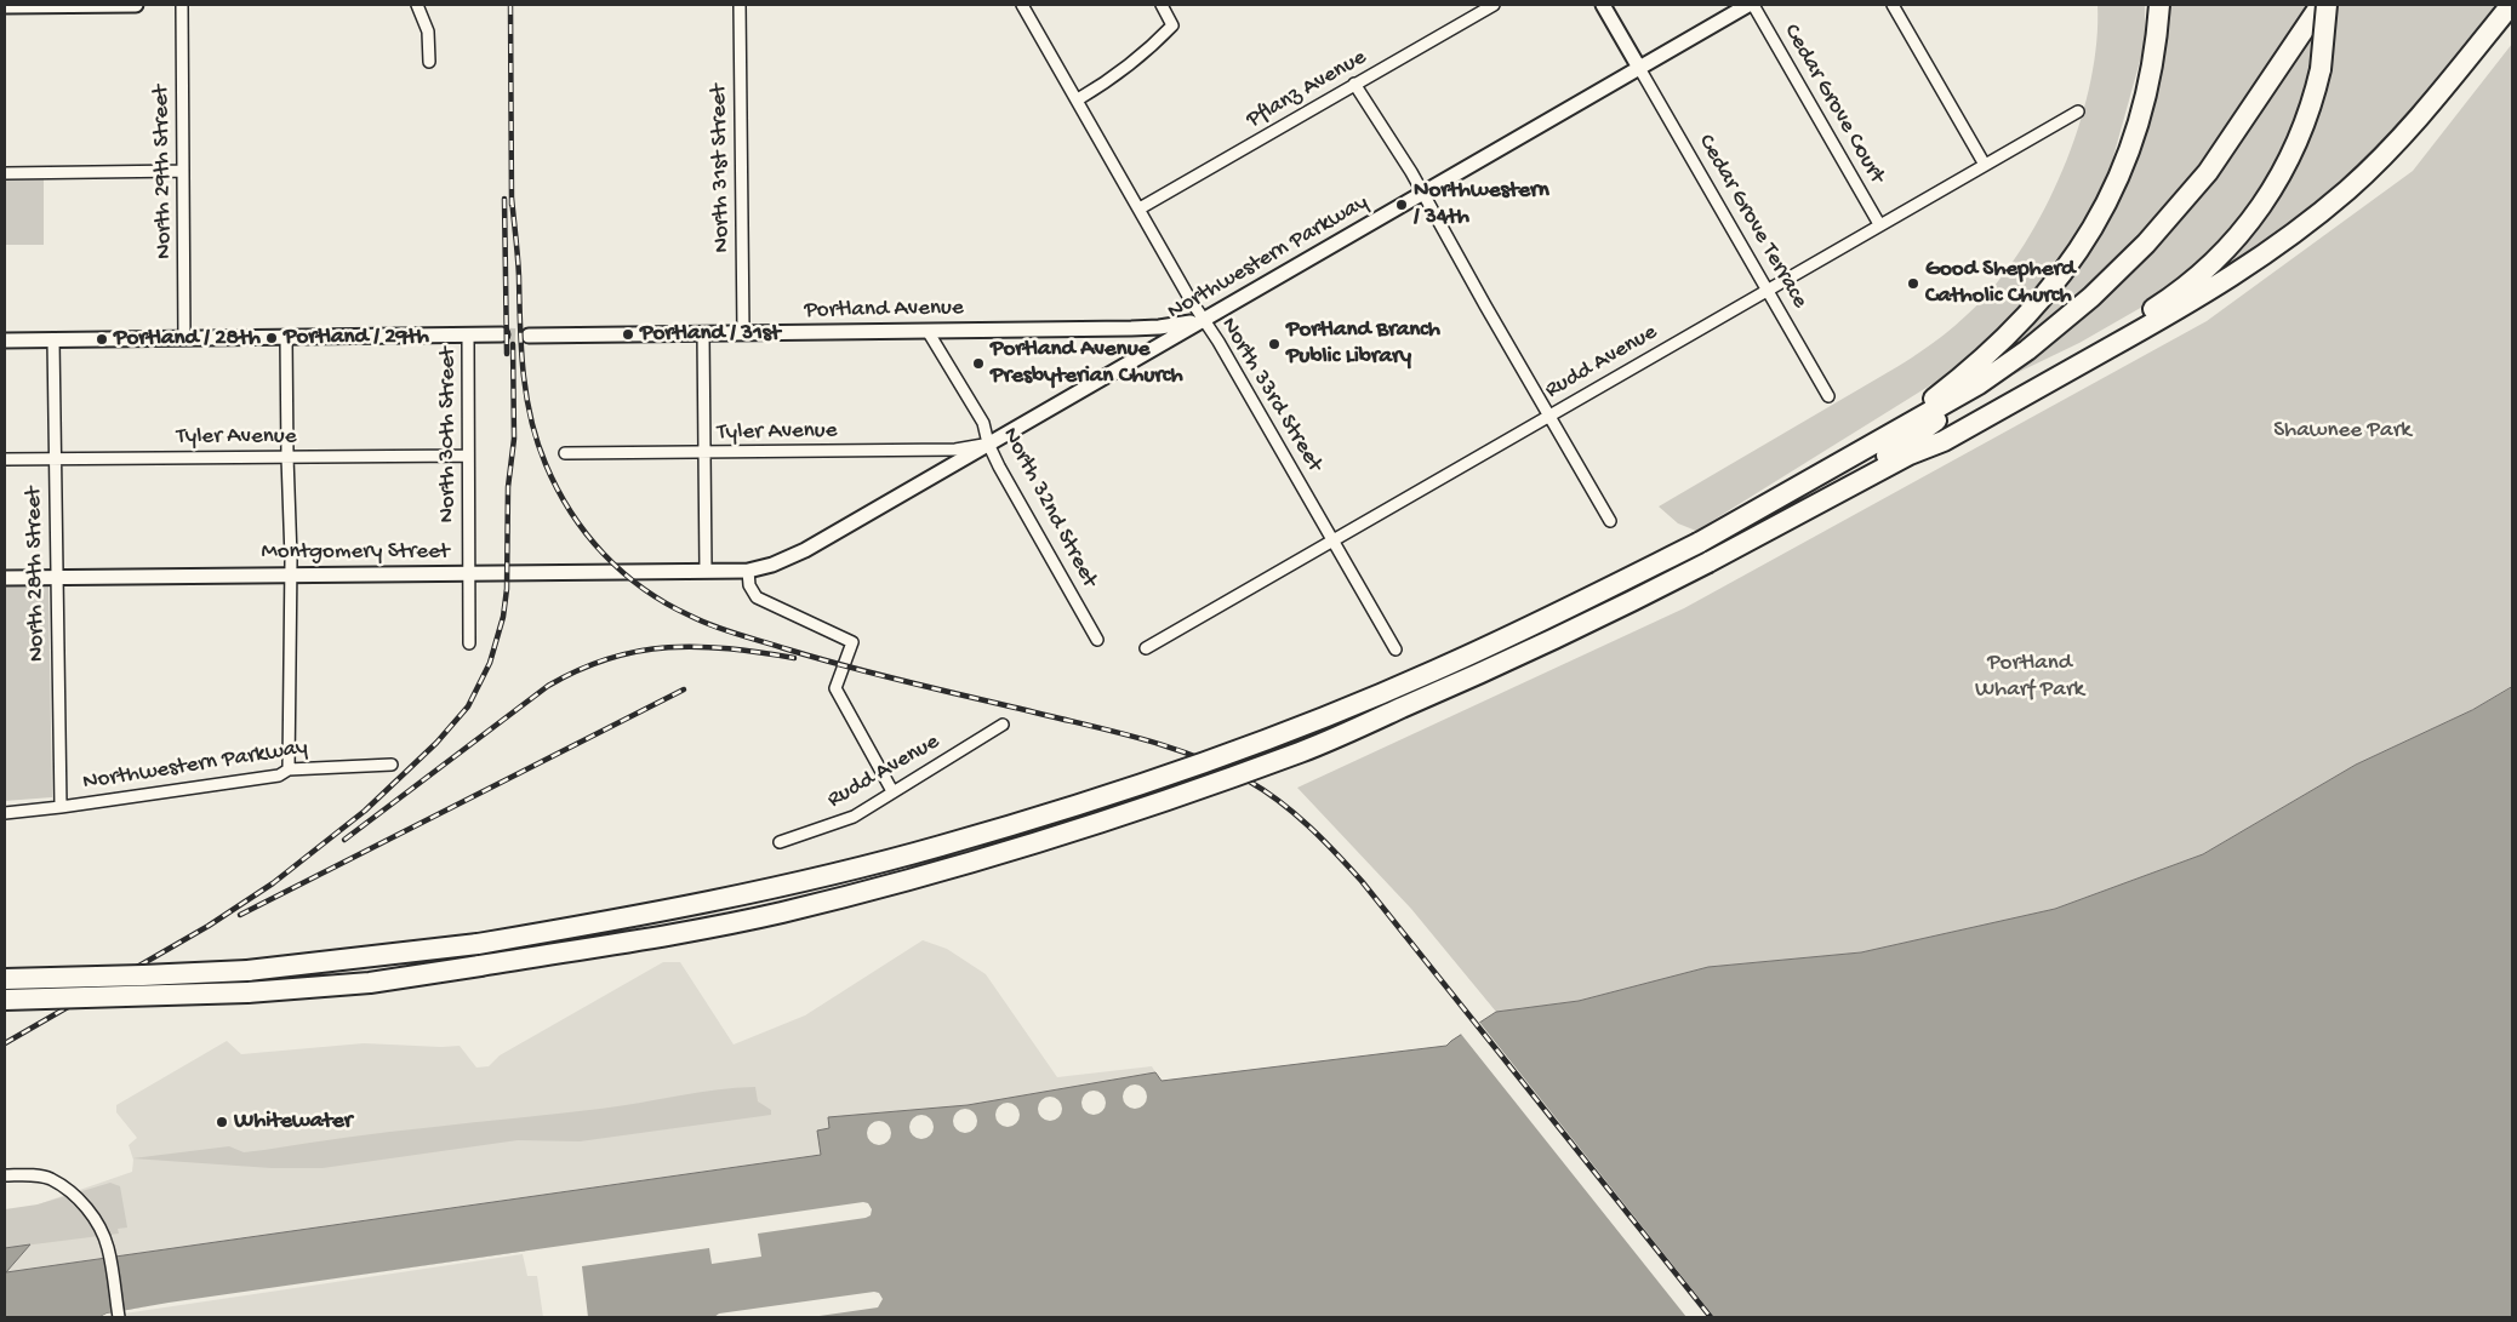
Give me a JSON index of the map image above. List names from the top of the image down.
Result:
{
  "streets": {
    "street": [
      "Pflanz Avenue",
      "Cedar Grove Court",
      "North 31st Street",
      "North 29th Street",
      "Cedar Grove Terrace",
      "Northwestern Parkway",
      "Portland Avenue",
      "Rudd Avenue",
      "North 33rd Street",
      "Tyler Avenue",
      "North 30th Street",
      "North 32nd Street",
      "Montgomery Street",
      "North 28th Street"
    ]
  },
  "crossings": [
    ["Pflanz Avenue", "North 33rd Street"],
    ["Cedar Grove Court", "Northwestern Parkway"],
    ["Cedar Grove Court", "Rudd Avenue"],
    ["North 31st Street", "Portland Avenue"],
    ["Cedar Grove Terrace", "Northwestern Parkway"],
    ["Cedar Grove Terrace", "Rudd Avenue"],
    ["Northwestern Parkway", "Portland Avenue"],
    ["Northwestern Parkway", "North 33rd Street"],
    ["Northwestern Parkway", "Tyler Avenue"],
    ["Northwestern Parkway", "North 32nd Street"],
    ["Northwestern Parkway", "Montgomery Street"],
    ["Northwestern Parkway", "North 28th Street"],
    ["Portland Avenue", "North 33rd Street"],
    ["Portland Avenue", "North 32nd Street"],
    ["Rudd Avenue", "North 33rd Street"],
    ["Tyler Avenue", "North 30th Street"],
    ["Tyler Avenue", "North 32nd Street"],
    ["Tyler Avenue", "North 28th Street"],
    ["North 30th Street", "Montgomery Street"],
    ["Montgomery Street", "North 28th Street"]
  ],
  "parks": ["Shawnee Park", "Portland Wharf Park"],
  "places": [
    "Northwestern / 34th",
    "Good Shepherd Catholic Church",
    "Portland / 31st",
    "Portland / 29th",
    "Portland / 28th",
    "Portland Branch Public Library",
    "Portland Avenue Presbyterian Church",
    "Whitewater"
  ]
}
